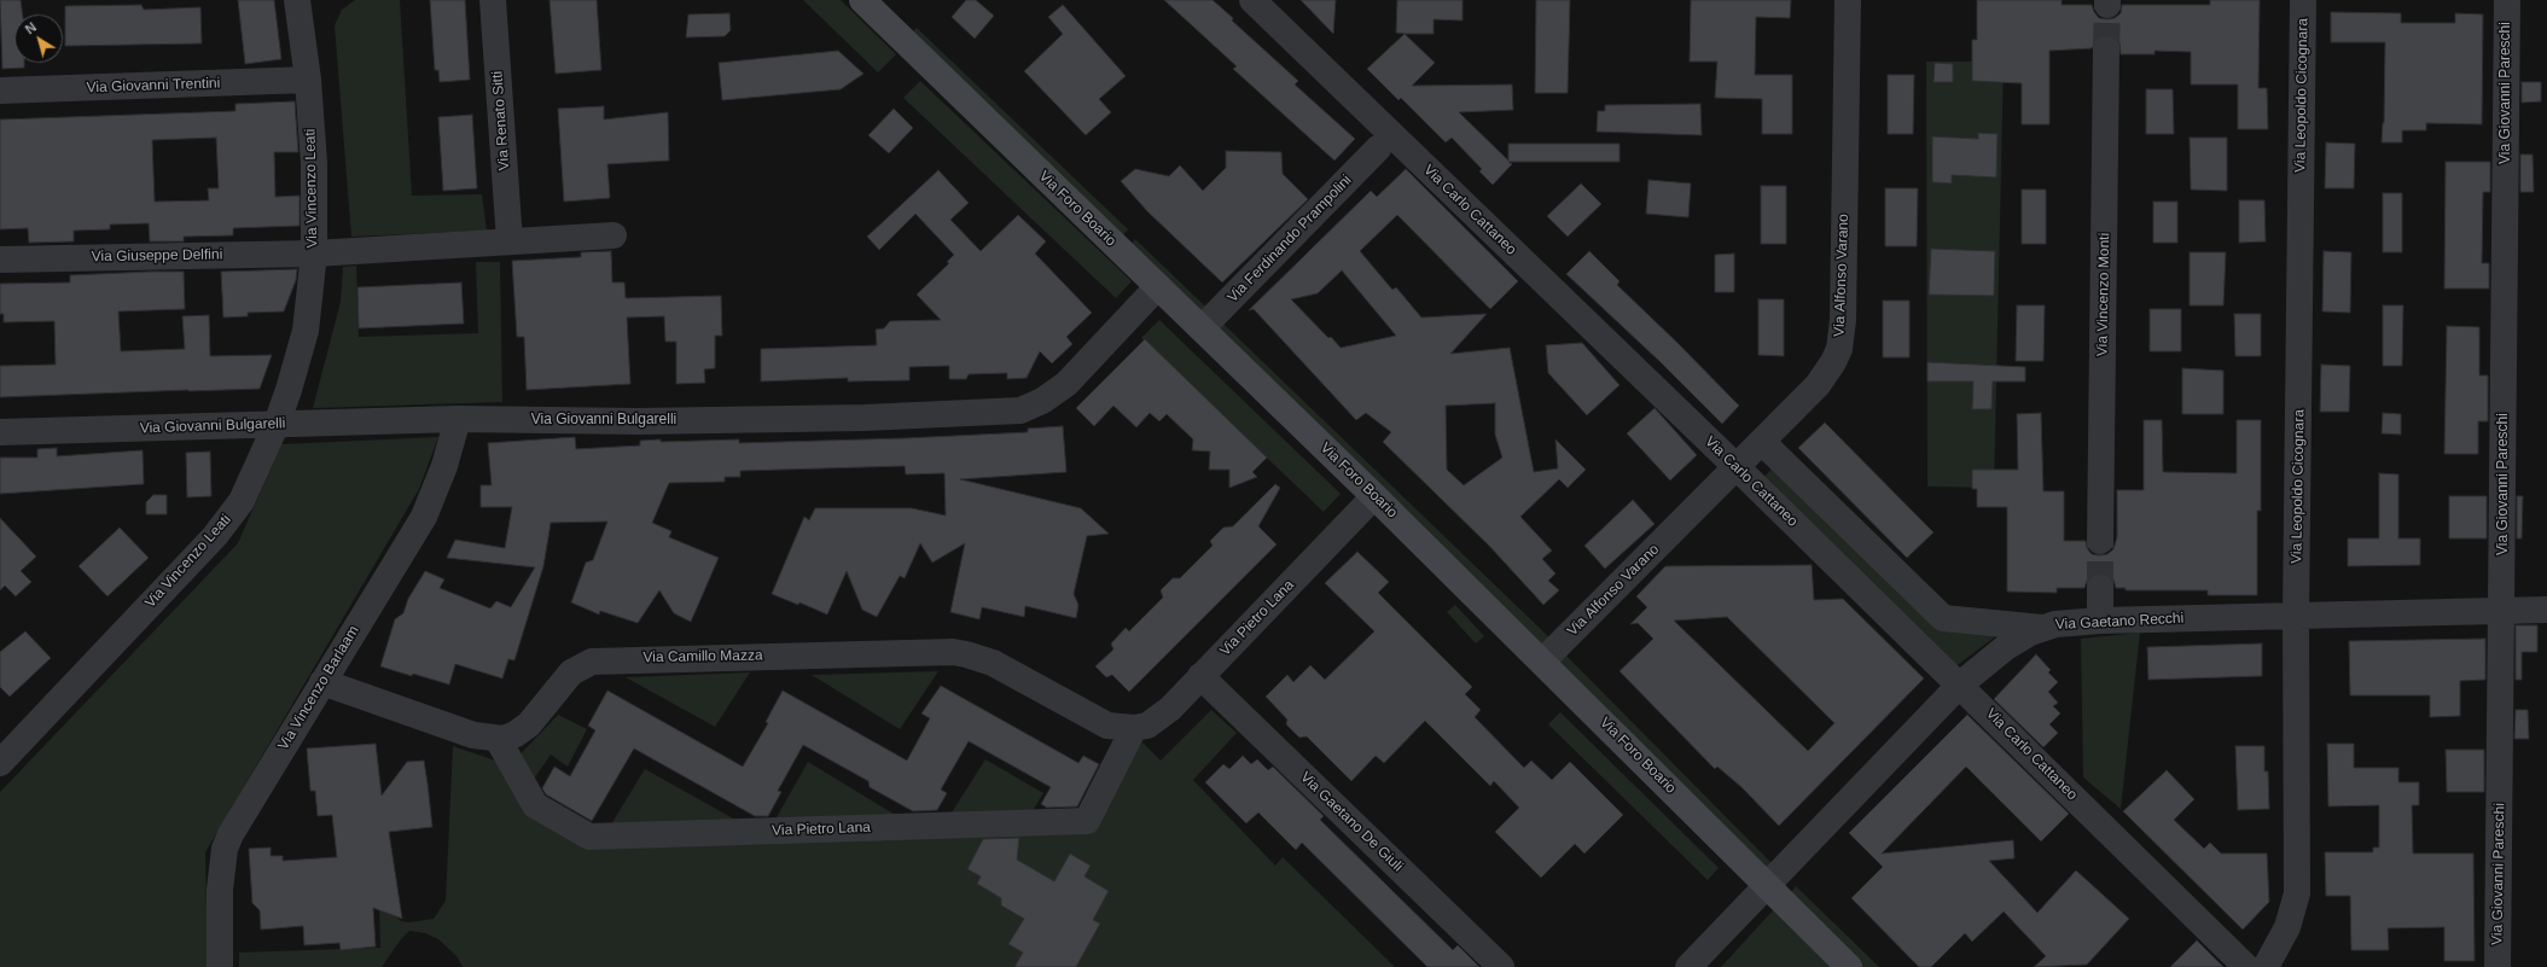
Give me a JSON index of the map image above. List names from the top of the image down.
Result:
{
  "streets": {
    "street": [
      "Via Giovanni Trentini",
      "Via Giovanni Pareschi",
      "Via Leopoldo Cicognara",
      "Via Renato Sitti",
      "Via Vincenzo Leati",
      "Via Foro Boario",
      "Via Carlo Cattaneo",
      "Via Ferdinando Prampolini",
      "Via Giuseppe Delfini",
      "Via Alfonso Varano",
      "Via Vincenzo Monti",
      "Via Giovanni Bulgarelli",
      "Via Pietro Lana",
      "Via Gaetano Recchi",
      "Via Camillo Mazza",
      "Via Vincenzo Barlaam",
      "Via Gaetano De Giuli"
    ]
  },
  "crossings": [
    ["Via Giovanni Trentini", "Via Vincenzo Leati"],
    ["Via Giovanni Pareschi", "Via Gaetano Recchi"],
    ["Via Leopoldo Cicognara", "Via Gaetano Recchi"],
    ["Via Vincenzo Leati", "Via Giuseppe Delfini"],
    ["Via Vincenzo Leati", "Via Giovanni Bulgarelli"],
    ["Via Foro Boario", "Via Ferdinando Prampolini"],
    ["Via Foro Boario", "Via Alfonso Varano"],
    ["Via Foro Boario", "Via Giovanni Bulgarelli"],
    ["Via Foro Boario", "Via Pietro Lana"],
    ["Via Foro Boario", "Via Gaetano Recchi"],
    ["Via Carlo Cattaneo", "Via Alfonso Varano"],
    ["Via Carlo Cattaneo", "Via Gaetano Recchi"],
    ["Via Giovanni Bulgarelli", "Via Vincenzo Barlaam"],
    ["Via Pietro Lana", "Via Camillo Mazza"],
    ["Via Pietro Lana", "Via Gaetano De Giuli"],
    ["Via Camillo Mazza", "Via Vincenzo Barlaam"]
  ],
  "north": "top left"
}
